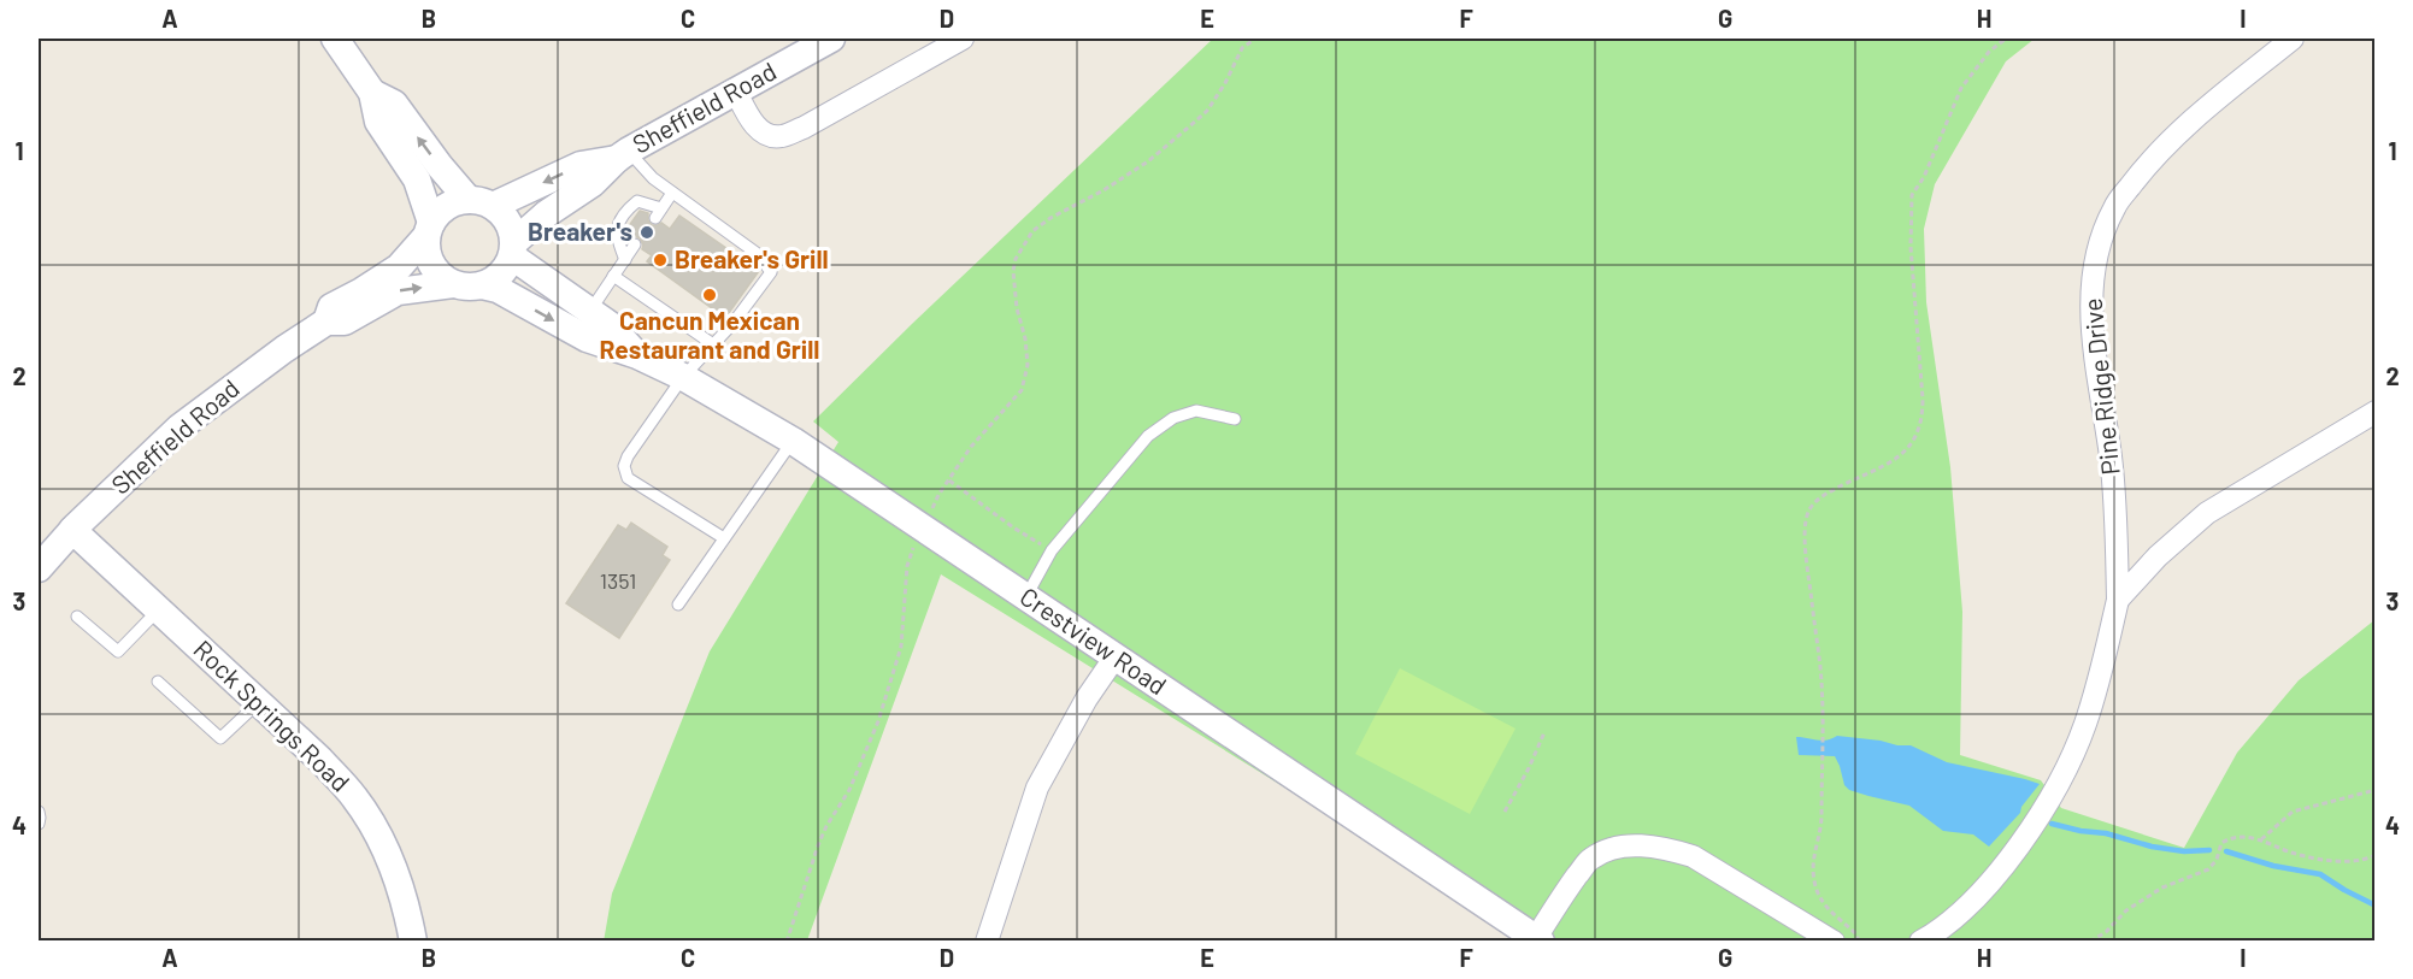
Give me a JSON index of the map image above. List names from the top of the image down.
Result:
{
  "streets": {
    "street": [
      "Sheffield Road",
      "Pine Ridge Drive",
      "Crestview Road",
      "Rock Springs Road"
    ]
  },
  "crossings": [
    ["Sheffield Road", "Crestview Road"],
    ["Sheffield Road", "Rock Springs Road"]
  ],
  "places": ["Breaker's", "Breaker's Grill", "Cancun Mexican Restaurant and Grill"],
  "house_numbers": ["1351"],
  "grid": {
    "columns": [
      "A",
      "B",
      "C",
      "D",
      "E",
      "F",
      "G",
      "H",
      "I"
    ],
    "rows": [
      "1",
      "2",
      "3",
      "4"
    ]
  }
}
